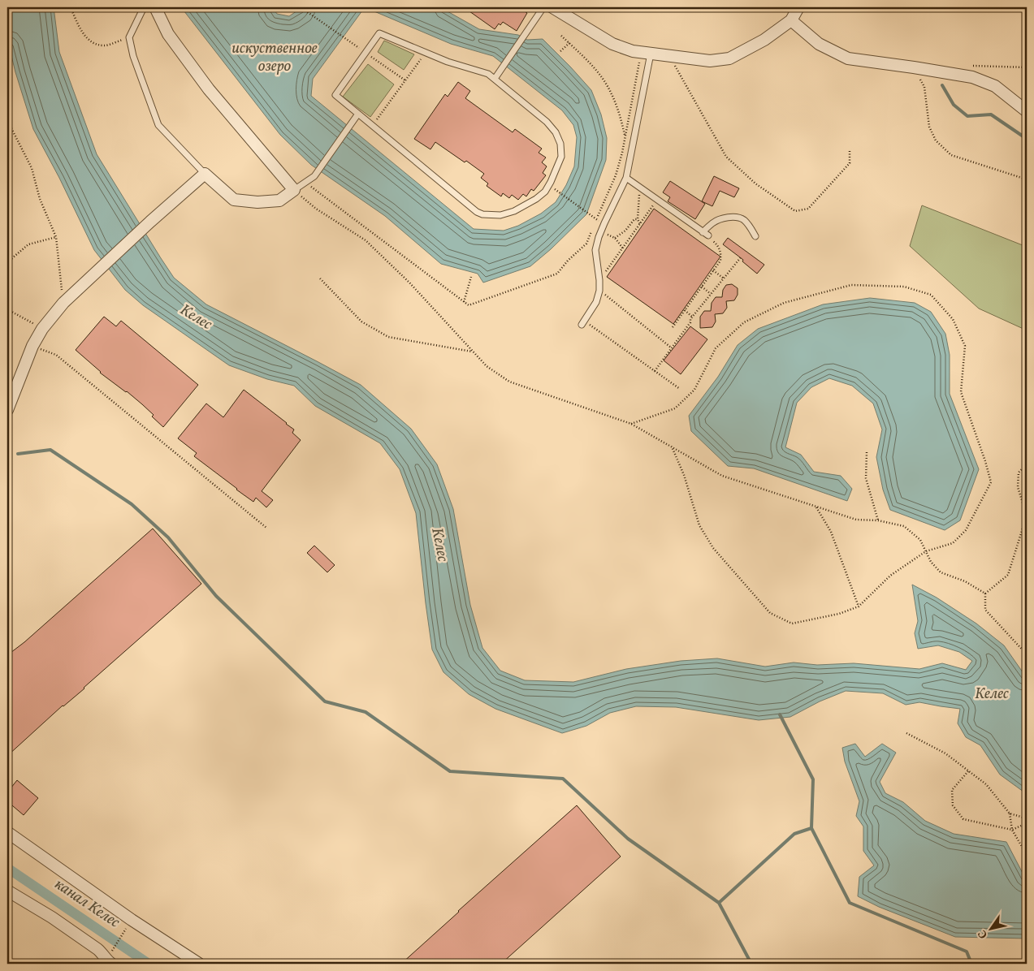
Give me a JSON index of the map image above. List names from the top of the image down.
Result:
{
  "water": ["искуственное озеро", "Келес", "канал Келес"],
  "north": "bottom left"
}
